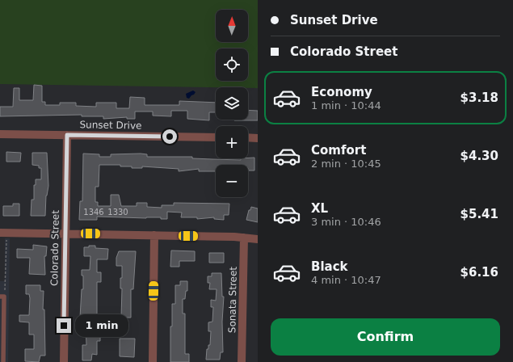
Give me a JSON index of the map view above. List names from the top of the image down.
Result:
{
  "streets": {
    "street": ["Sunset Drive", "Colorado Street", "Sonata Street"]
  },
  "crossings": [
    ["Sunset Drive", "Colorado Street"]
  ],
  "house_numbers": ["1346", "1330"],
  "north": "top",
  "page": {
    "banner": ["Sunset Drive", "Colorado Street"],
    "map_buttons": ["+", "−"],
    "list": [
      {
        "name": "Economy",
        "note": "1 min · 10:44",
        "value": "$3.18"
      },
      {
        "name": "Comfort",
        "note": "2 min · 10:45",
        "value": "$4.30"
      },
      {
        "name": "XL",
        "note": "3 min · 10:46",
        "value": "$5.41"
      },
      {
        "name": "Black",
        "note": "4 min · 10:47",
        "value": "$6.16"
      }
    ],
    "buttons": "Confirm",
    "bubble": "1 min"
  }
}
